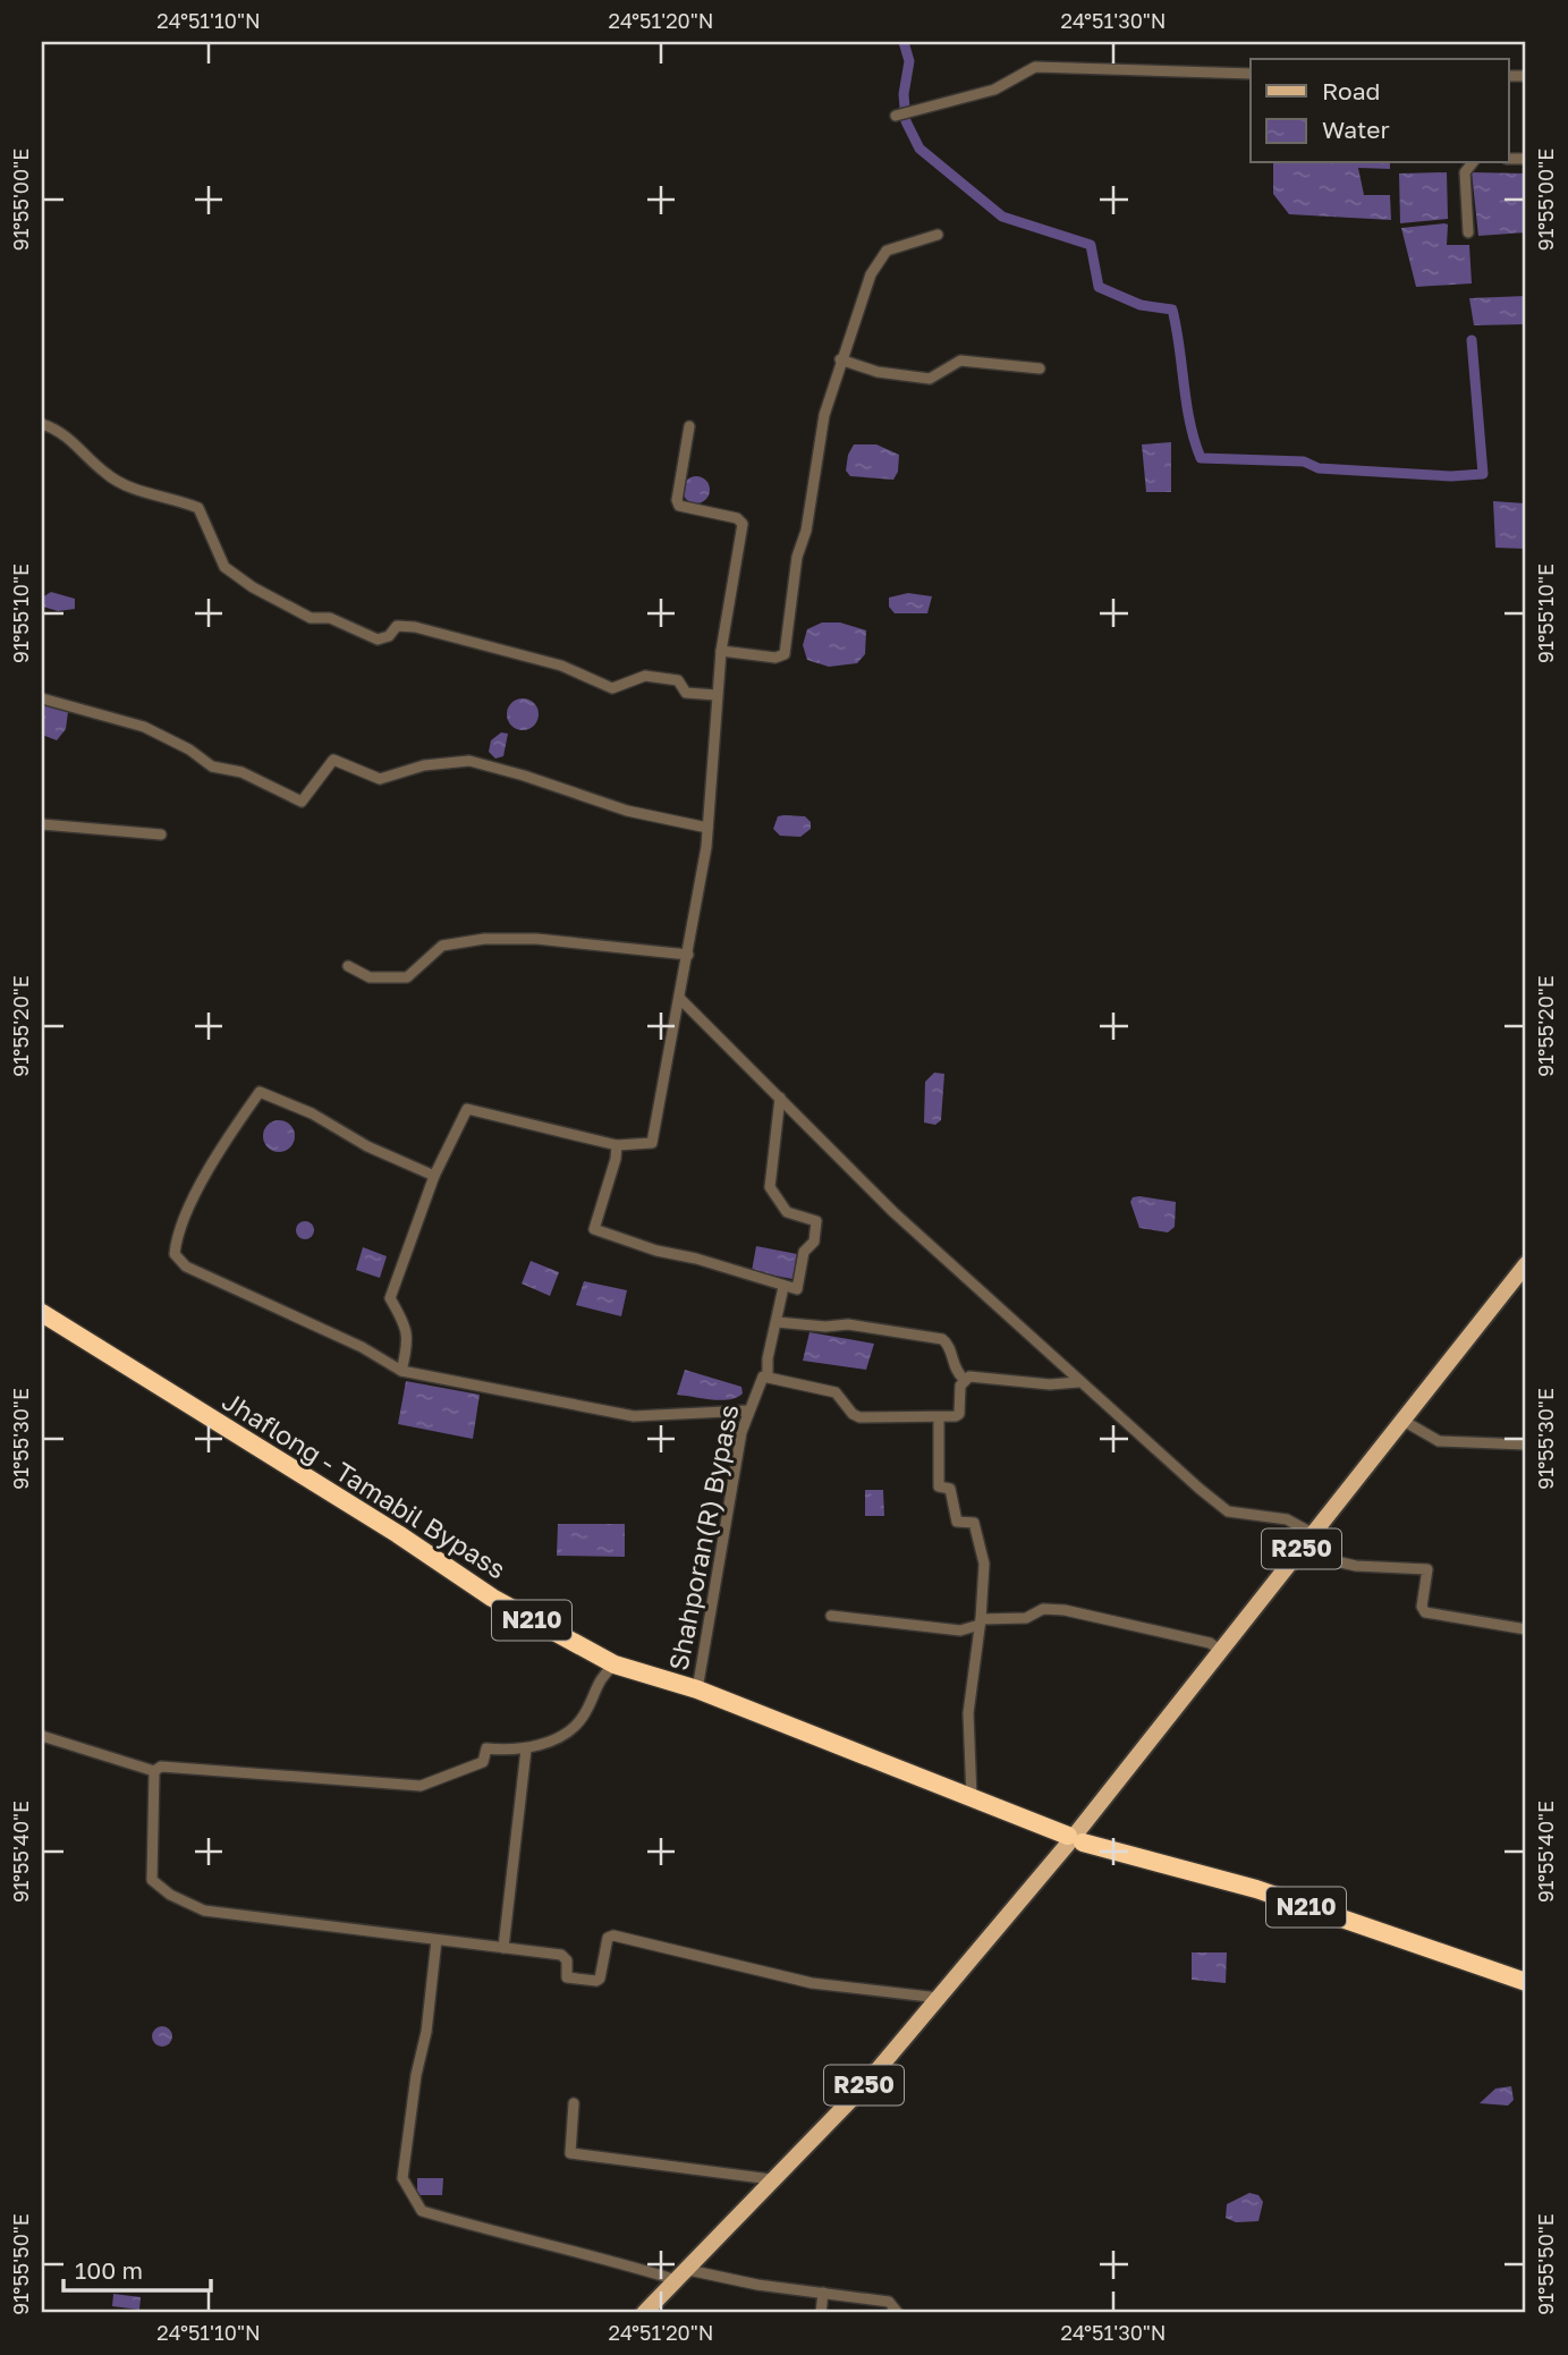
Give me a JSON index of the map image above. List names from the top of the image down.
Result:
{
  "streets": {
    "highway": ["Jhaflong - Tamabil Bypass", "N210"],
    "main road": ["R250"],
    "street": ["Shahporan(R) Bypass"]
  },
  "crossings": [
    ["Jhaflong - Tamabil Bypass", "Shahporan(R) Bypass"],
    ["Jhaflong - Tamabil Bypass", "R250"]
  ],
  "legend": ["Road", "Water"],
  "scale_bar": "100 m",
  "coordinates": [
    "24°51'10\"N",
    "24°51'20\"N",
    "24°51'30\"N",
    "91°55'00\"E",
    "91°55'10\"E",
    "91°55'20\"E",
    "91°55'30\"E",
    "91°55'40\"E",
    "91°55'50\"E"
  ]
}
